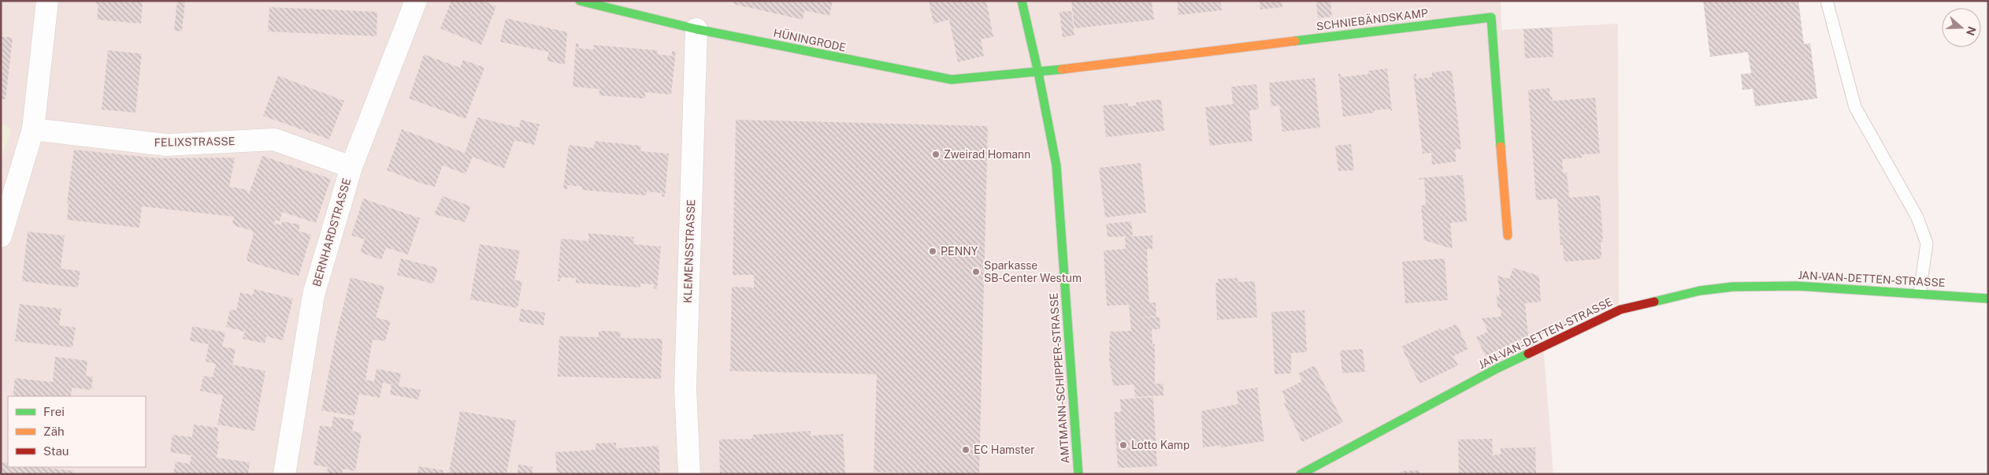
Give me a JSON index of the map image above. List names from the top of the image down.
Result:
{
  "streets": {
    "street": [
      "SCHNIEBÄNDSKAMP",
      "HÜNINGRODE",
      "FELIXSTRASSE",
      "BERNHARDSTRASSE",
      "KLEMENSSTRASSE",
      "JAN-VAN-DETTEN-STRASSE",
      "AMTMANN-SCHIPPER-STRASSE"
    ]
  },
  "crossings": [
    ["SCHNIEBÄNDSKAMP", "HÜNINGRODE"],
    ["SCHNIEBÄNDSKAMP", "AMTMANN-SCHIPPER-STRASSE"],
    ["HÜNINGRODE", "KLEMENSSTRASSE"],
    ["HÜNINGRODE", "AMTMANN-SCHIPPER-STRASSE"],
    ["FELIXSTRASSE", "BERNHARDSTRASSE"]
  ],
  "places": [
    "Zweirad Homann",
    "PENNY",
    "Sparkasse SB-Center Westum",
    "Lotto Kamp",
    "EC Hamster"
  ],
  "legend": ["Frei", "Zäh", "Stau"],
  "north": "right"
}
